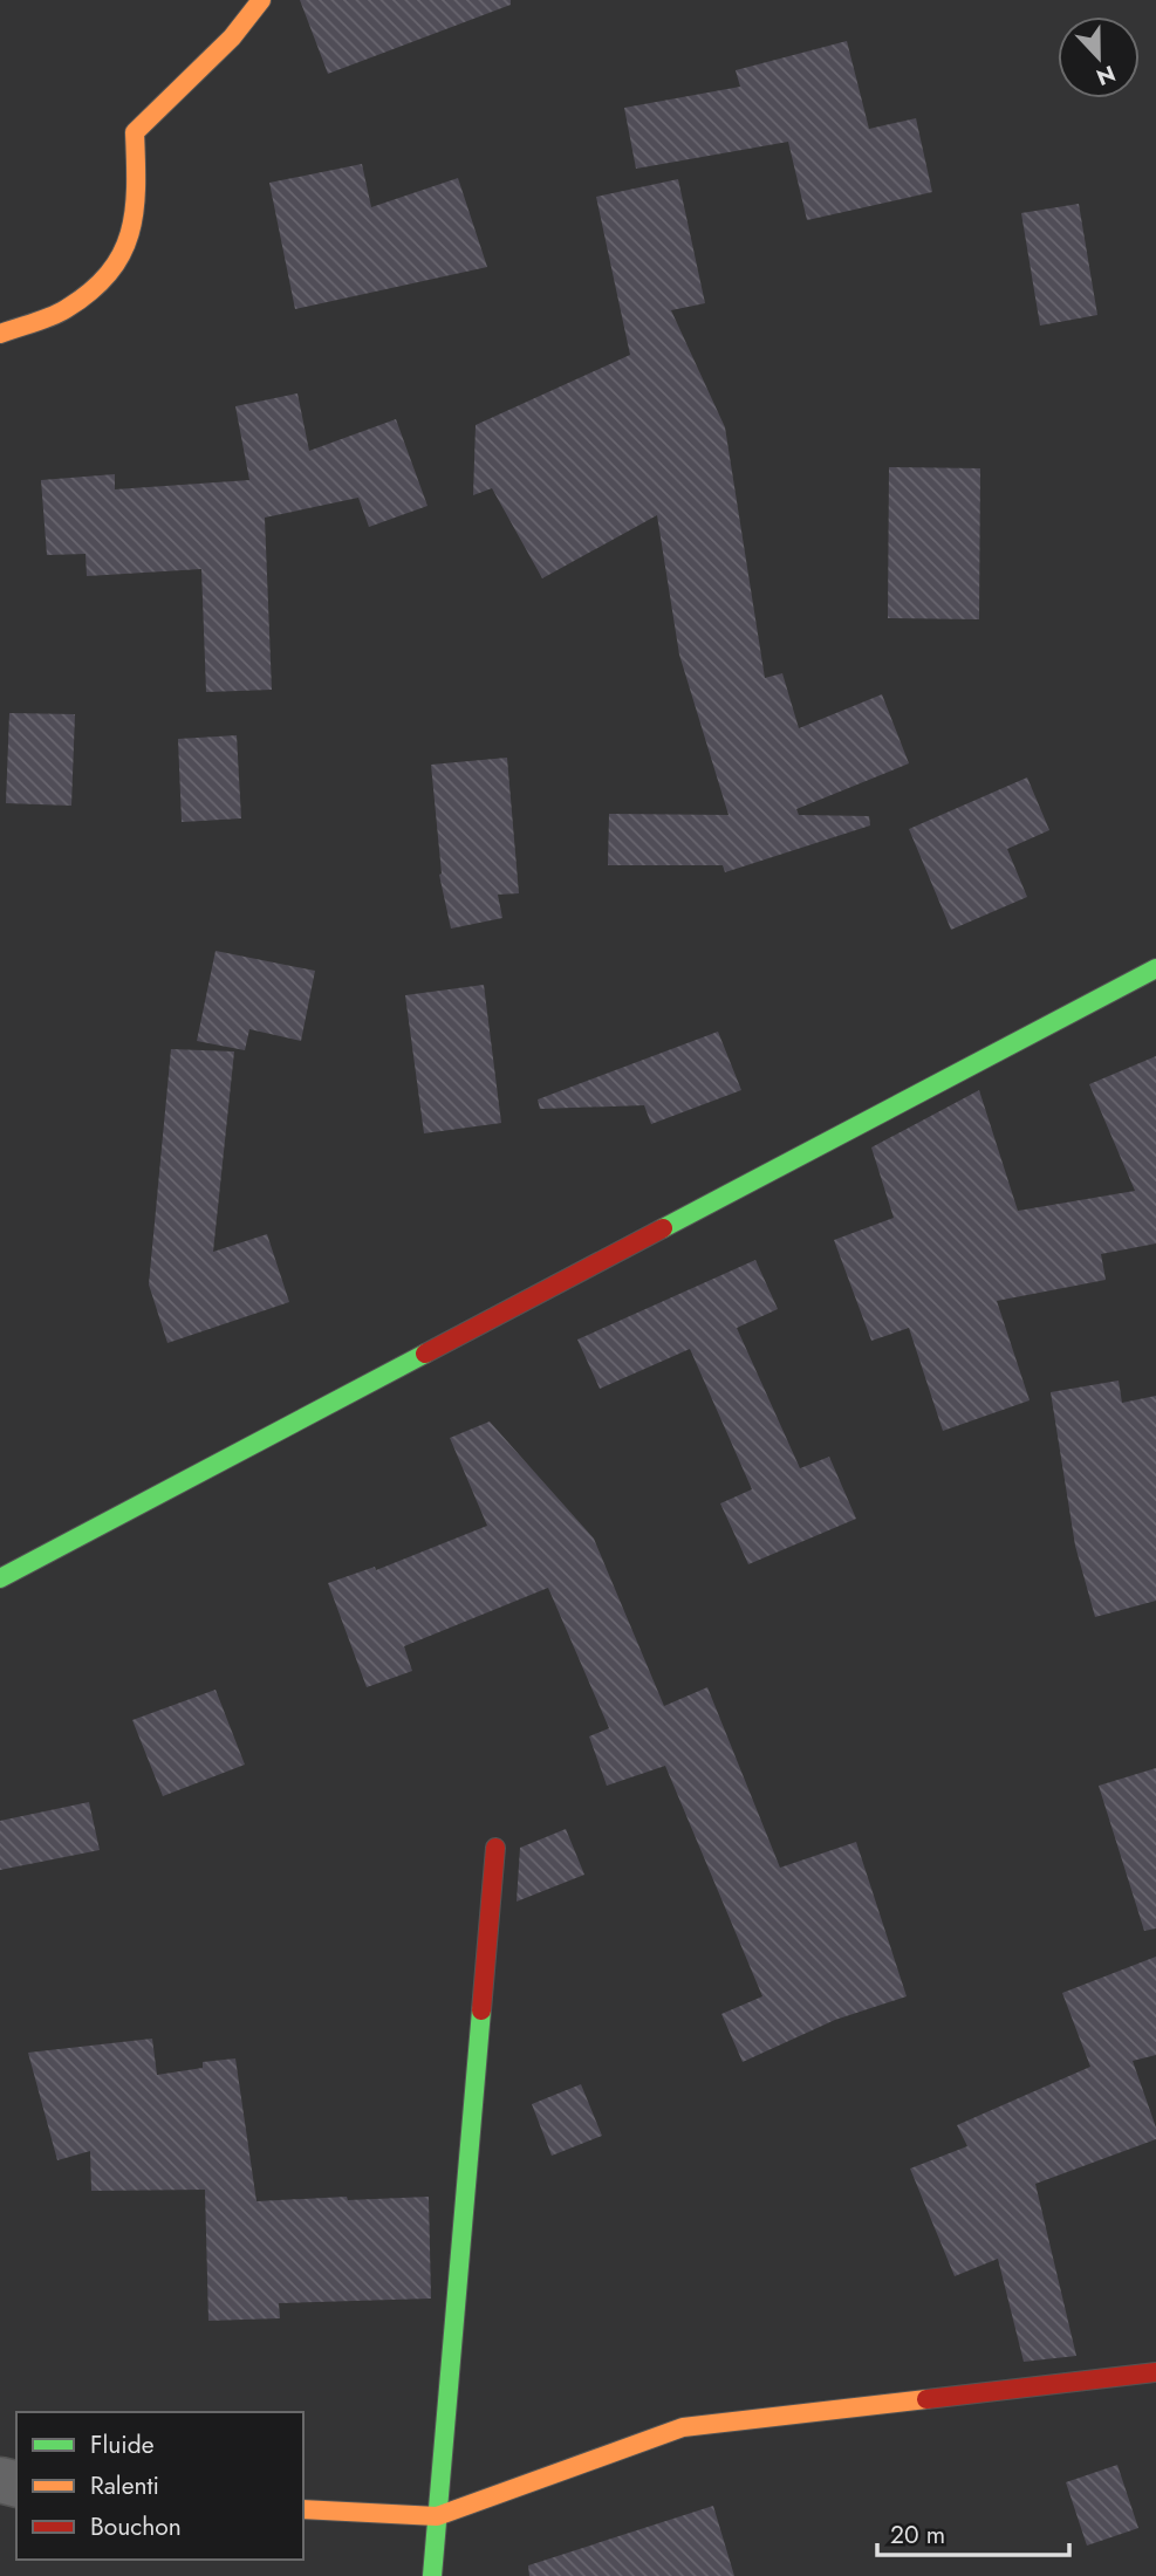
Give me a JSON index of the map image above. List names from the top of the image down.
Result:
{
  "legend": ["Fluide", "Ralenti", "Bouchon"],
  "scale_bar": "20 m",
  "north": "bottom"
}
